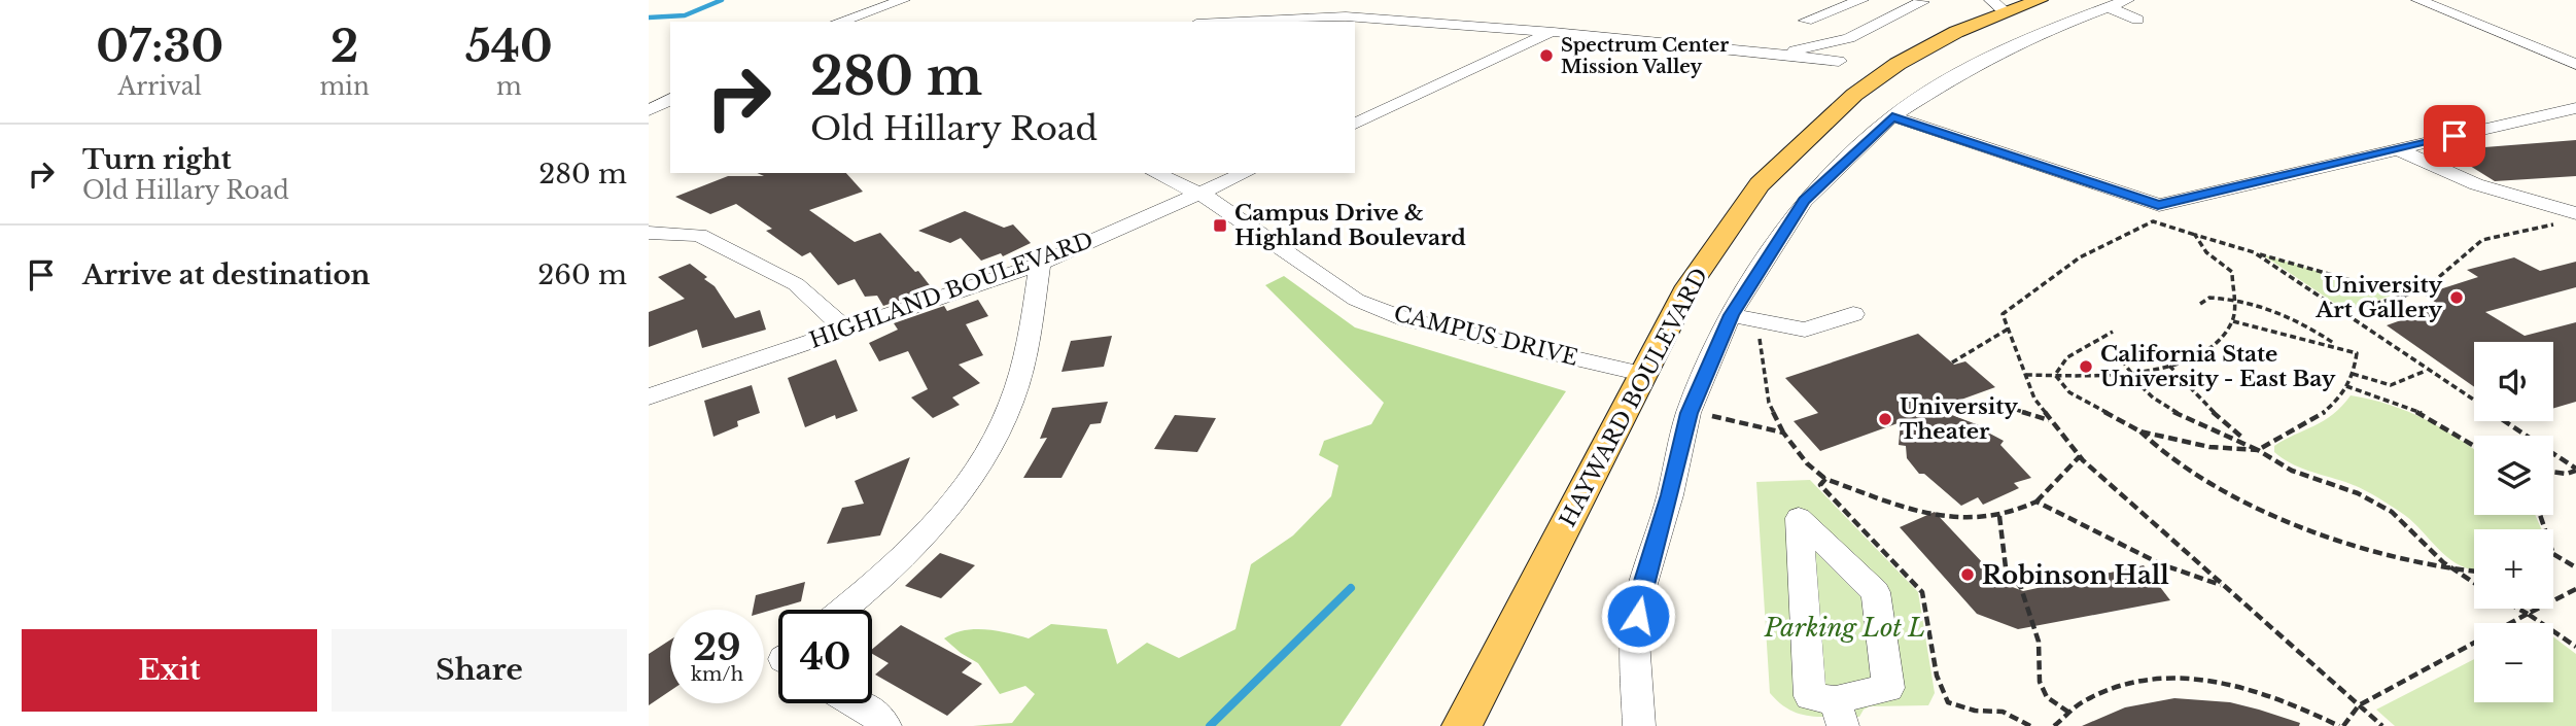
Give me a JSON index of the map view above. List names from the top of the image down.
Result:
{
  "streets": {
    "main road": ["HAYWARD BOULEVARD"],
    "street": ["HIGHLAND BOULEVARD", "CAMPUS DRIVE"]
  },
  "crossings": [
    ["HIGHLAND BOULEVARD", "CAMPUS DRIVE"],
    ["CAMPUS DRIVE", "HAYWARD BOULEVARD"]
  ],
  "parks": ["Parking Lot L"],
  "places": {
    "other": [
      "Spectrum Center Mission Valley",
      "University Art Gallery",
      "California State University - East Bay",
      "University Theater",
      "Robinson Hall"
    ],
    "transit": ["Campus Drive & Highland Boulevard"]
  },
  "page": {
    "eta": [
      "07:30",
      "Arrival",
      "2",
      "min",
      "540",
      "m"
    ],
    "turn": ["280 m", "Old Hillary Road"],
    "list": [
      {
        "name": "Turn right",
        "note": "Old Hillary Road",
        "value": "280 m"
      },
      {
        "name": "Arrive at destination",
        "value": "260 m"
      }
    ],
    "map_buttons": ["+", "−"],
    "speed": "29 km/h",
    "limit": "40",
    "buttons": ["Exit", "Share"]
  }
}
